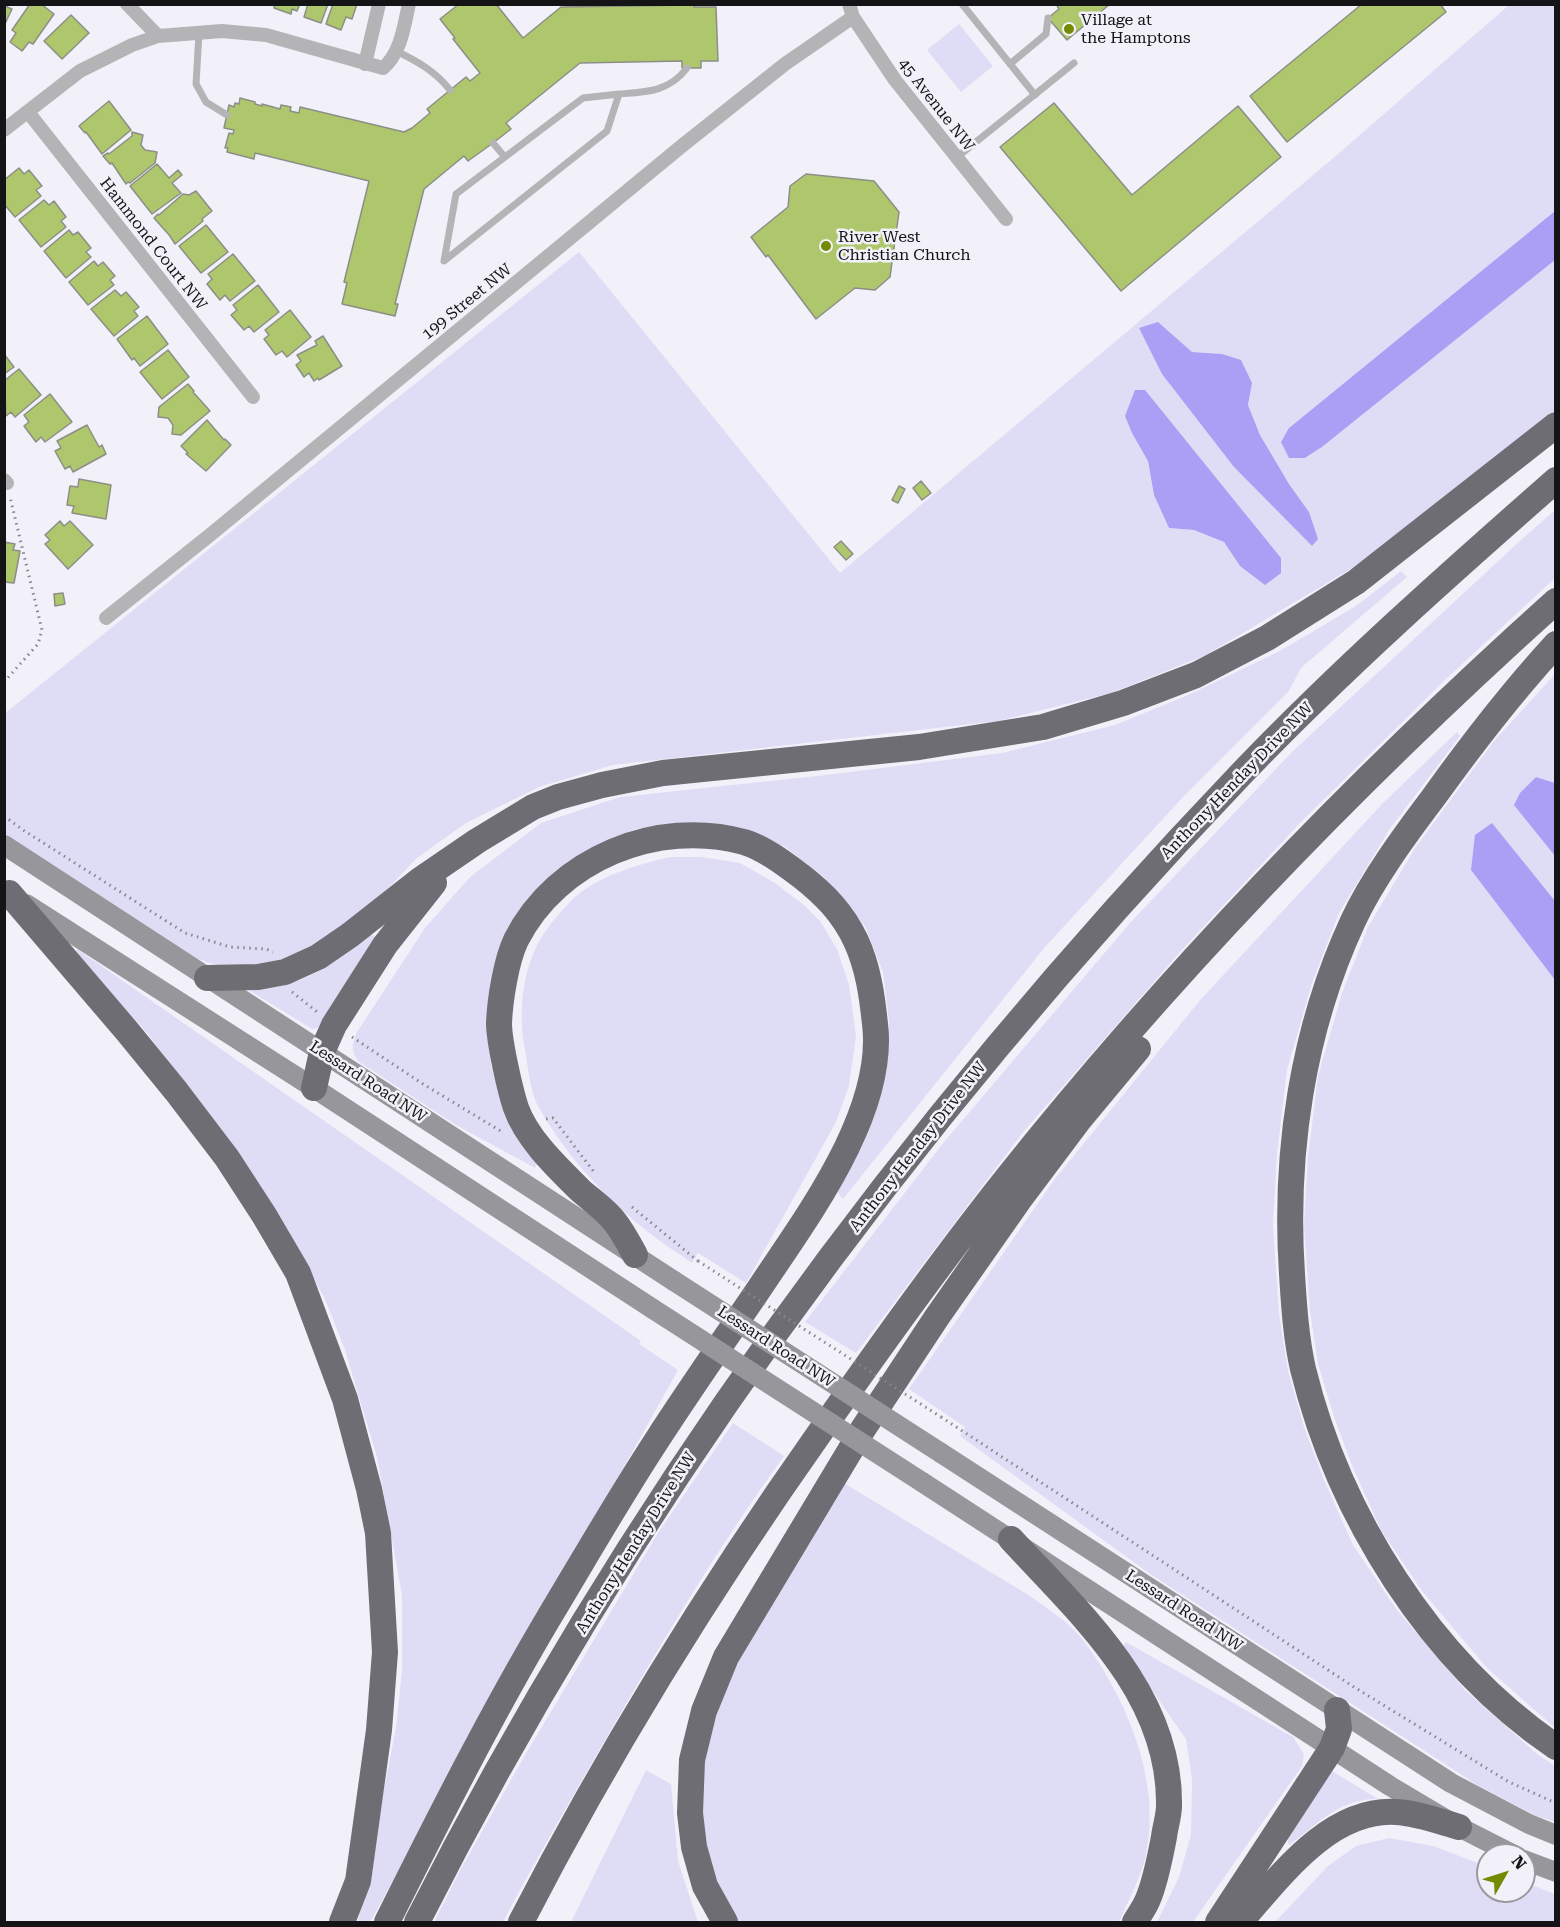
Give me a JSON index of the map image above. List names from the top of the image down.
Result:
{
  "streets": {
    "highway": ["Anthony Henday Drive NW"],
    "main road": ["Lessard Road NW"],
    "street": ["45 Avenue NW", "Hammond Court NW", "199 Street NW"]
  },
  "crossings": [
    ["45 Avenue NW", "199 Street NW"]
  ],
  "places": ["Village at the Hamptons", "River West Christian Church"],
  "north": "top right"
}
